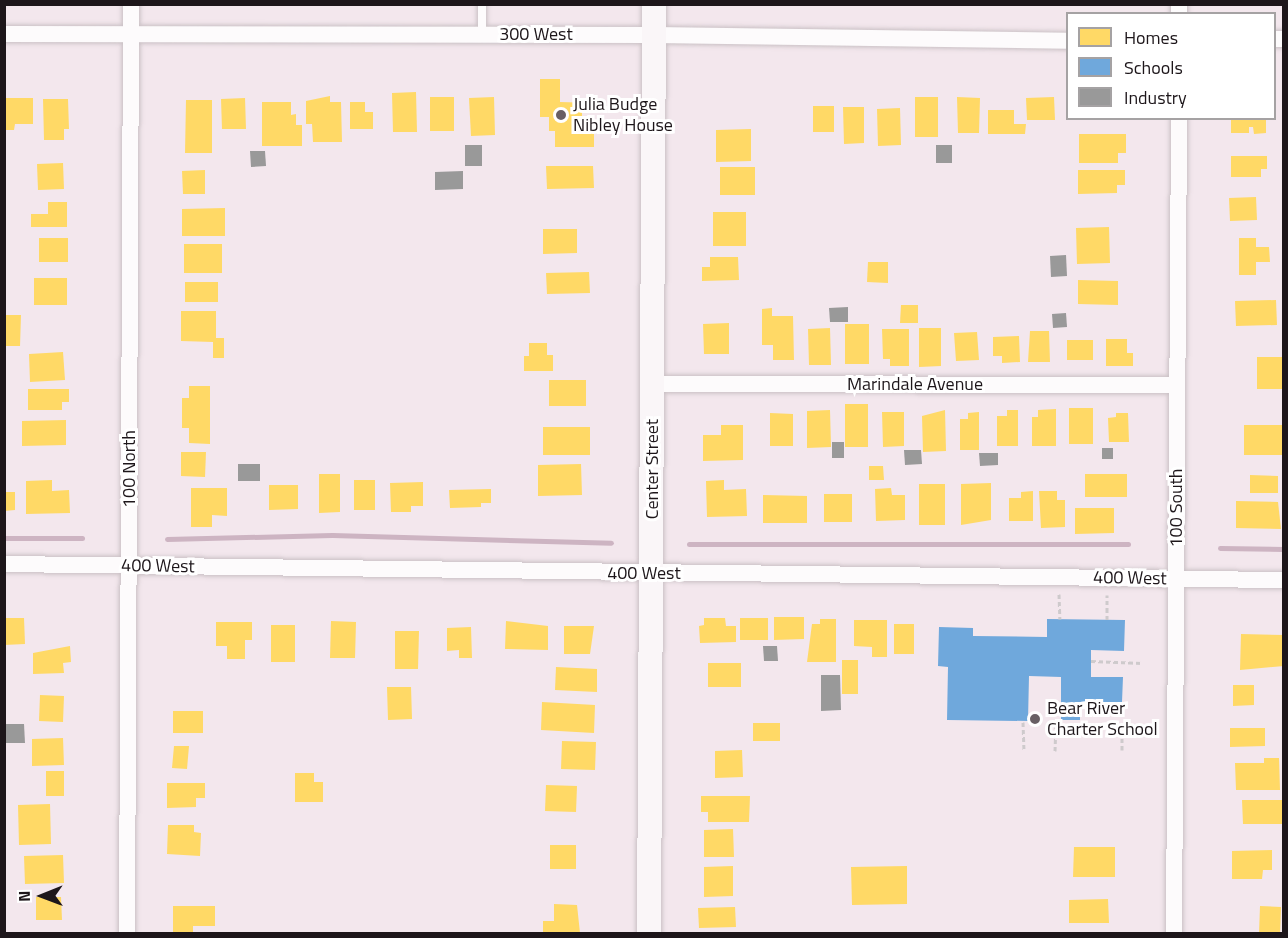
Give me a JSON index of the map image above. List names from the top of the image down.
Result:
{
  "streets": {
    "street": [
      "300 West",
      "Marindale Avenue",
      "100 North",
      "Center Street",
      "100 South",
      "400 West"
    ]
  },
  "crossings": [
    ["300 West", "100 North"],
    ["300 West", "Center Street"],
    ["Marindale Avenue", "Center Street"],
    ["Marindale Avenue", "100 South"],
    ["100 North", "400 West"],
    ["Center Street", "400 West"],
    ["100 South", "400 West"]
  ],
  "places": ["Julia Budge Nibley House", "Bear River Charter School"],
  "legend": ["Homes", "Schools", "Industry"],
  "north": "left"
}
